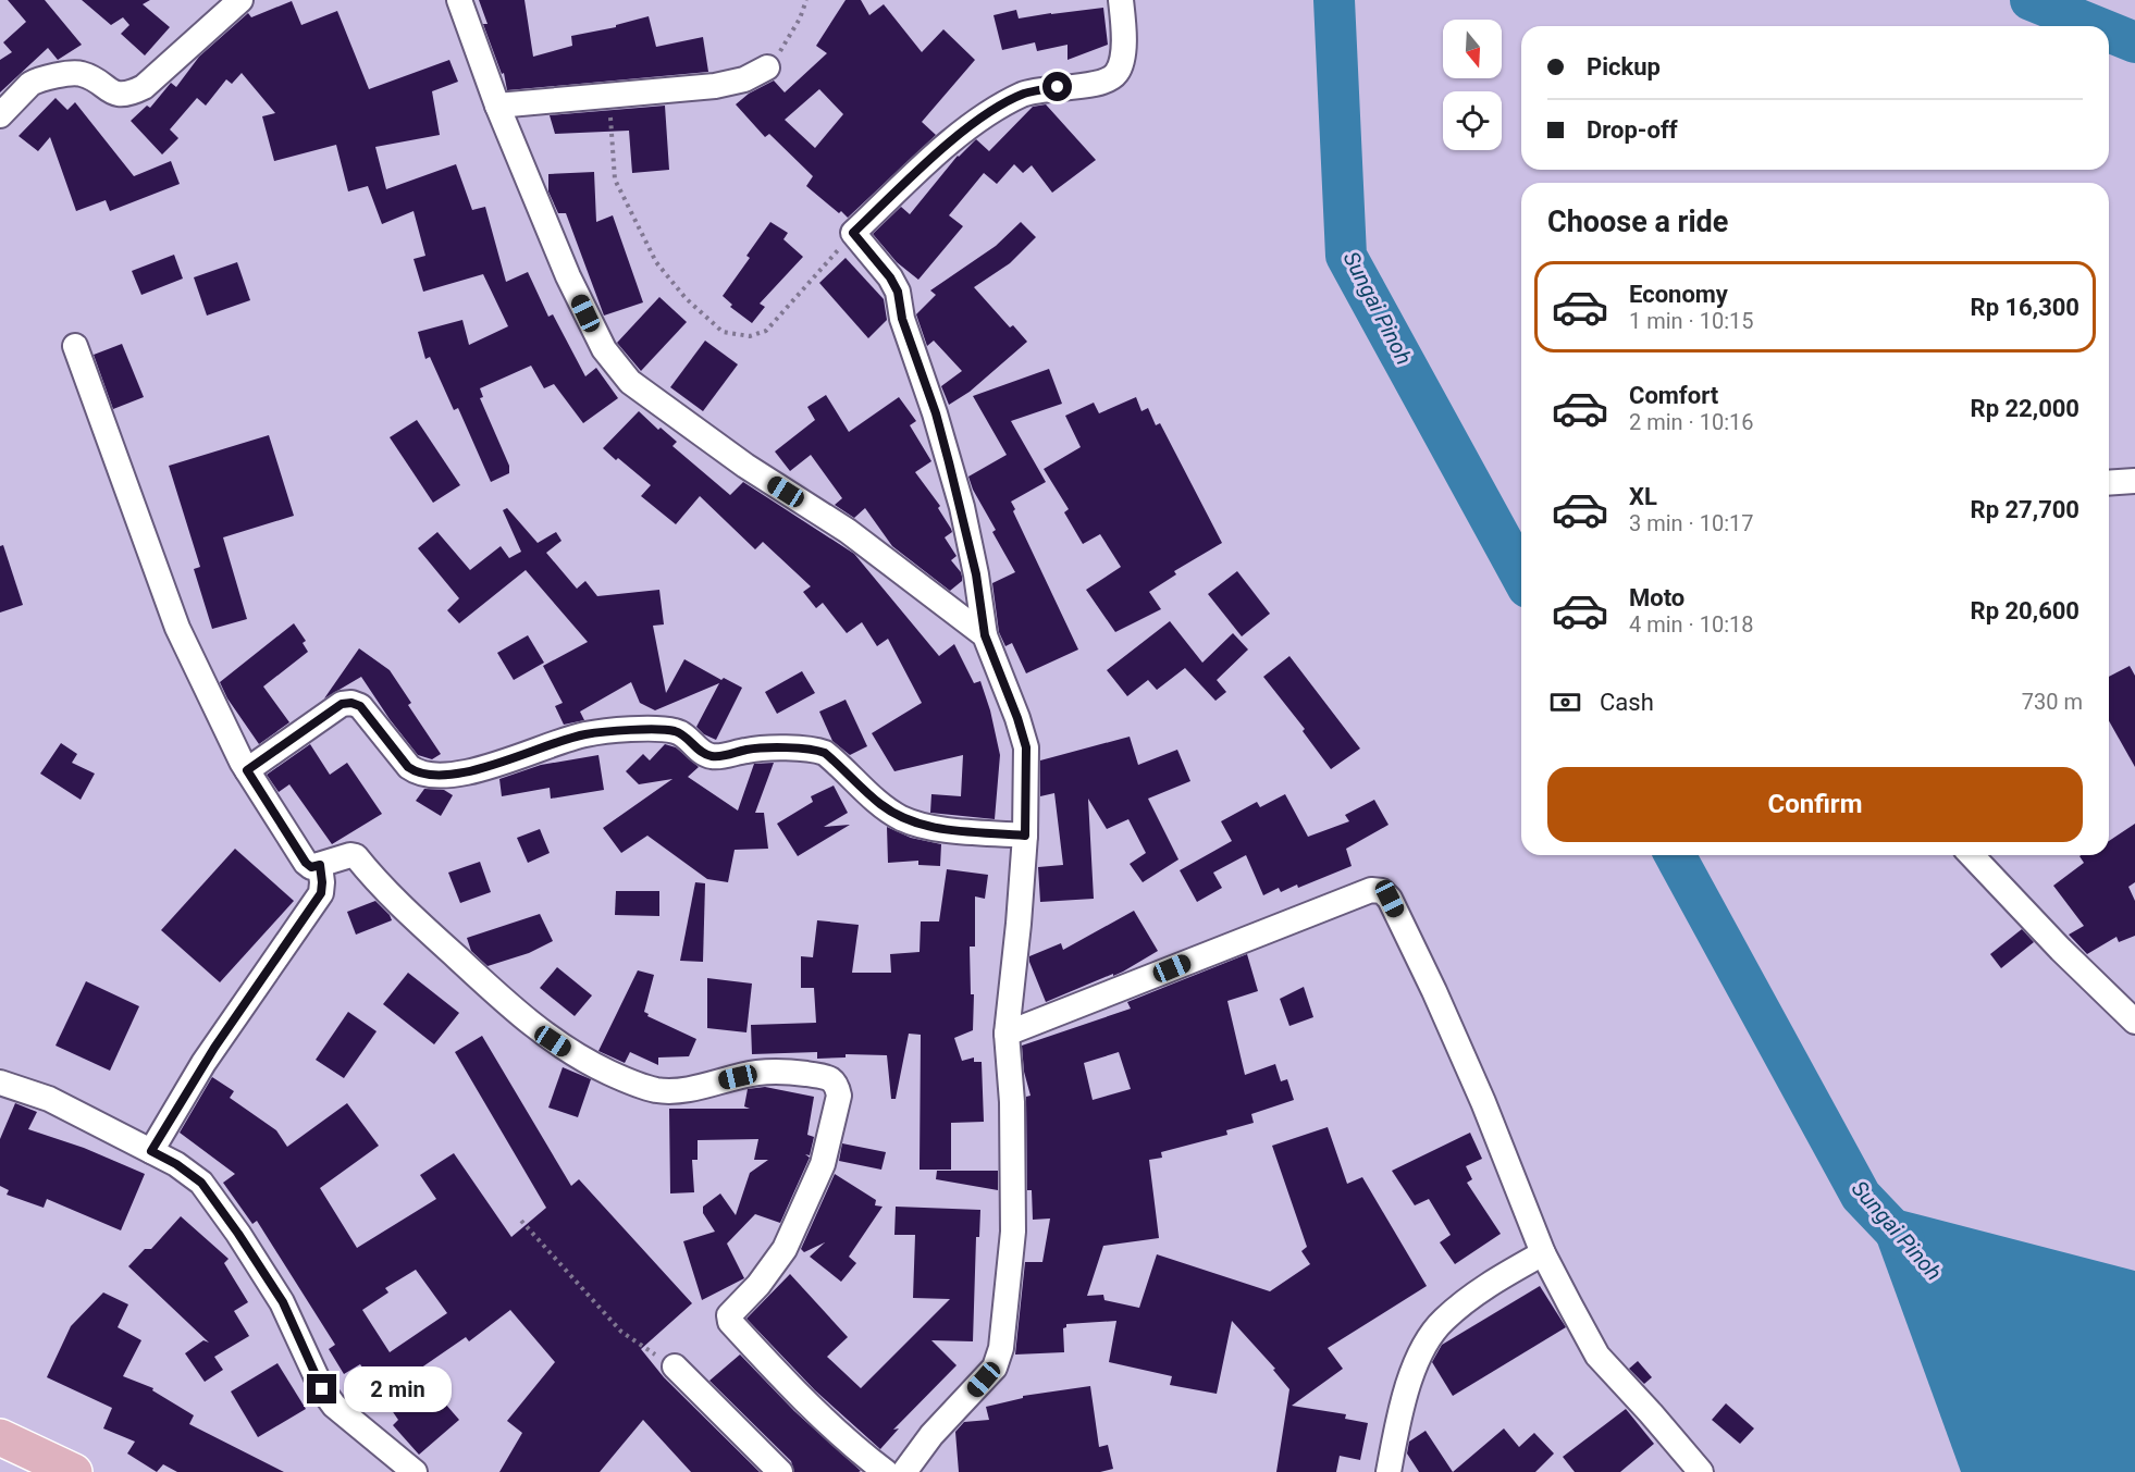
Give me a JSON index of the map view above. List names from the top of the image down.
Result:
{
  "water": ["Sungai Pinoh"],
  "north": "bottom",
  "page": {
    "banner": ["Pickup", "Drop-off"],
    "heading": "Choose a ride",
    "list": [
      {
        "name": "Economy",
        "note": "1 min · 10:15",
        "value": "Rp 16,300"
      },
      {
        "name": "Comfort",
        "note": "2 min · 10:16",
        "value": "Rp 22,000"
      },
      {
        "name": "XL",
        "note": "3 min · 10:17",
        "value": "Rp 27,700"
      },
      {
        "name": "Moto",
        "note": "4 min · 10:18",
        "value": "Rp 20,600"
      }
    ],
    "pay": ["Cash", "730 m"],
    "buttons": "Confirm",
    "bubble": "2 min"
  }
}
